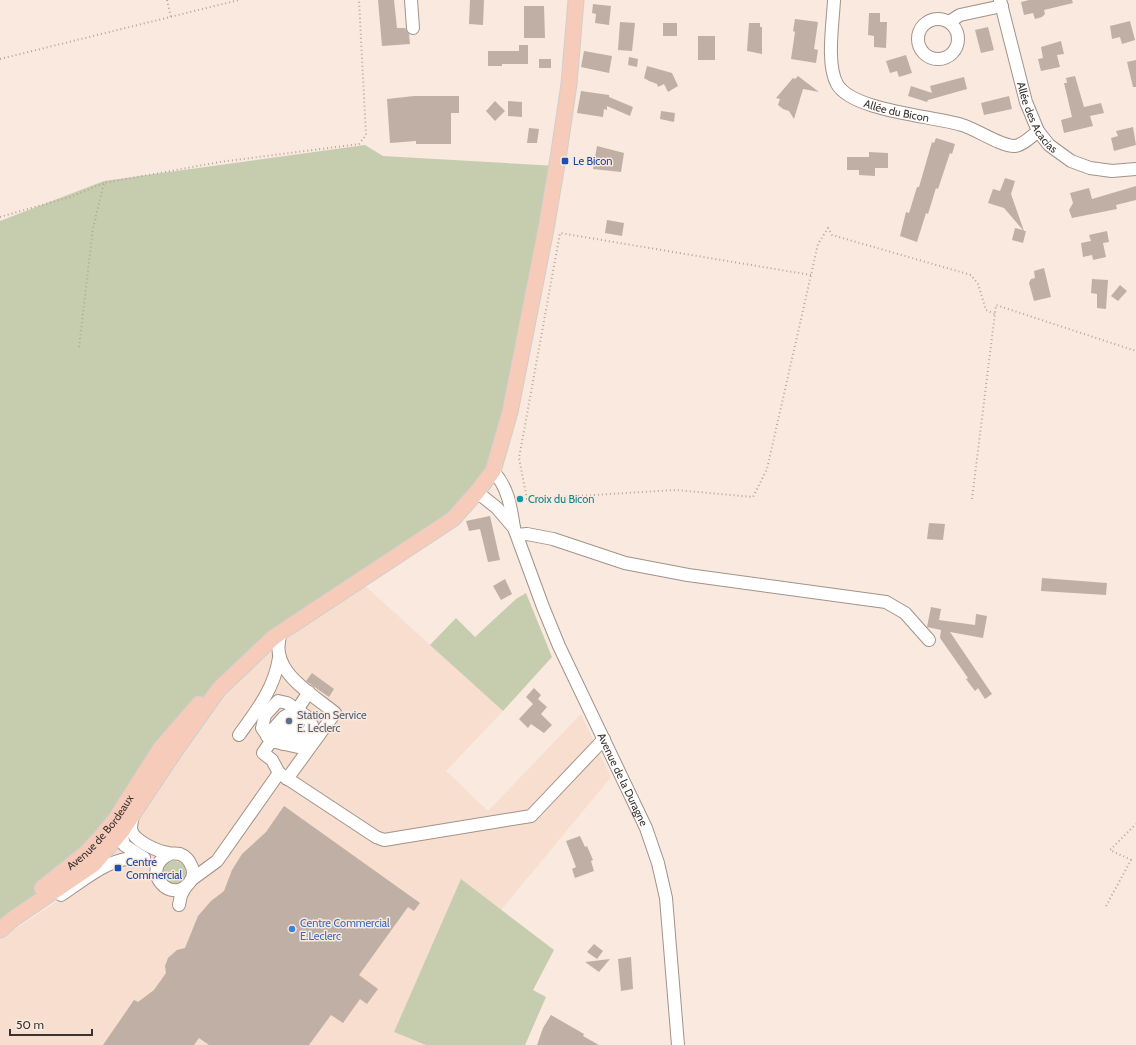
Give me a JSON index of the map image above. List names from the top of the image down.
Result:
{
  "streets": {
    "main road": ["Avenue de Bordeaux"],
    "street": ["Allée du Bicon", "Allée des Acacias", "Avenue de la Duragne"]
  },
  "crossings": [
    ["Allée du Bicon", "Allée des Acacias"]
  ],
  "places": {
    "transit": ["Le Bicon", "Centre Commercial"],
    "other": ["Croix du Bicon", "Station Service E. Leclerc", "Centre Commercial E.Leclerc"]
  },
  "scale_bar": "50 m"
}
